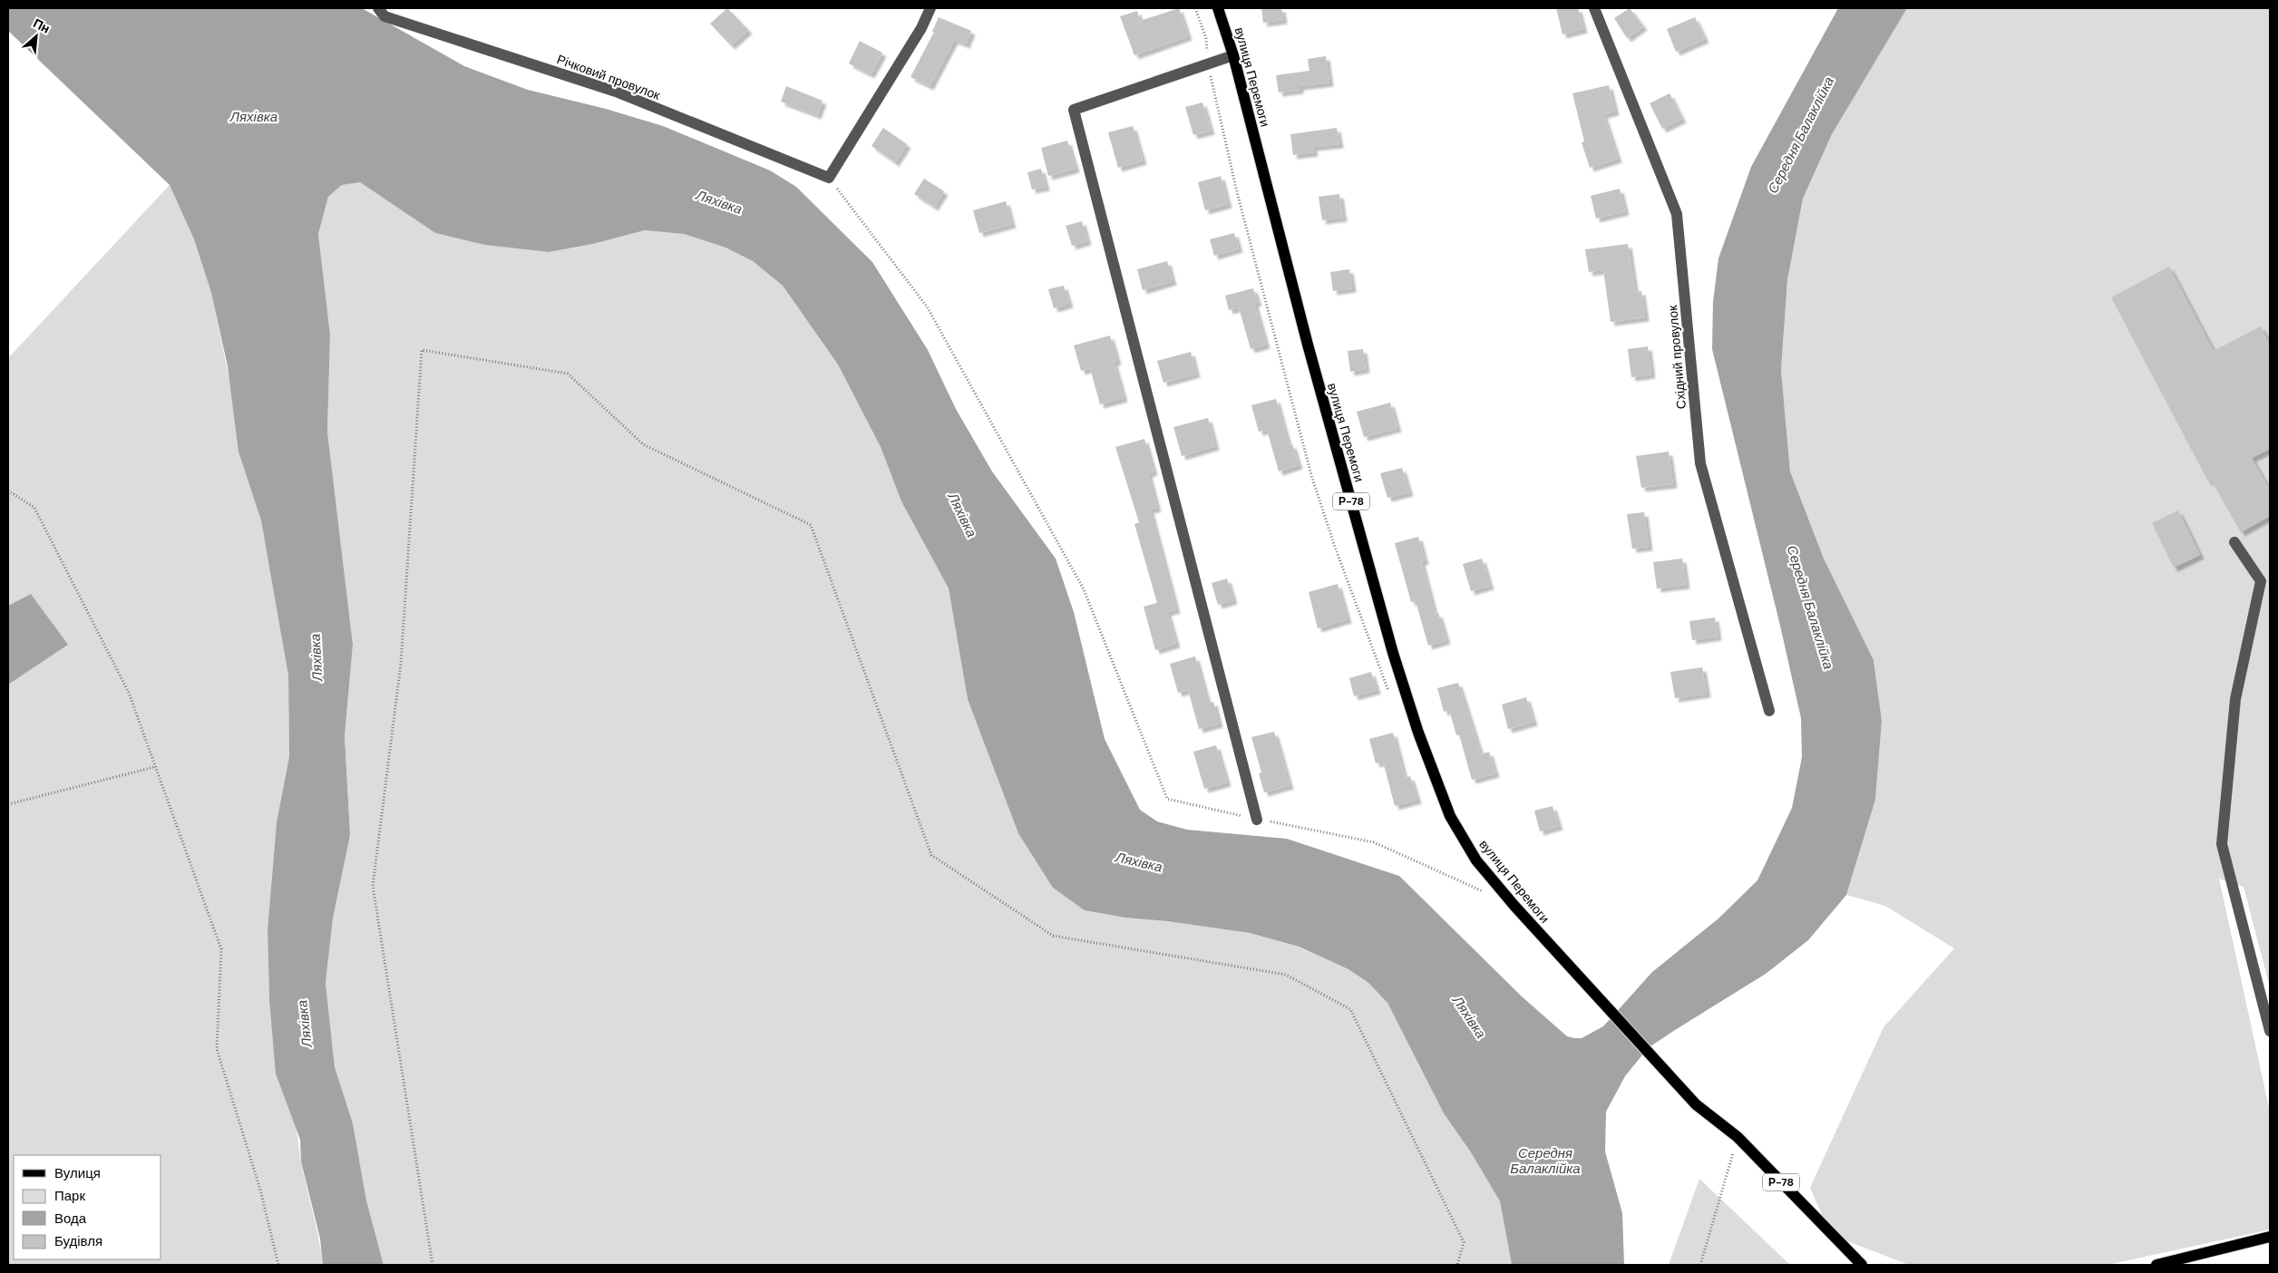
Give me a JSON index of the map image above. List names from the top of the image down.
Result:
{
  "streets": {
    "main road": ["вулиця Перемоги", "Р-78"],
    "street": ["Річковий провулок", "Східний провулок"]
  },
  "crossings": [
    ["вулиця Перемоги", "Р-78"]
  ],
  "water": ["Ляхівка", "Середня Балаклійка"],
  "legend": [
    "Вулиця",
    "Парк",
    "Вода",
    "Будівля"
  ],
  "north": "top right"
}
